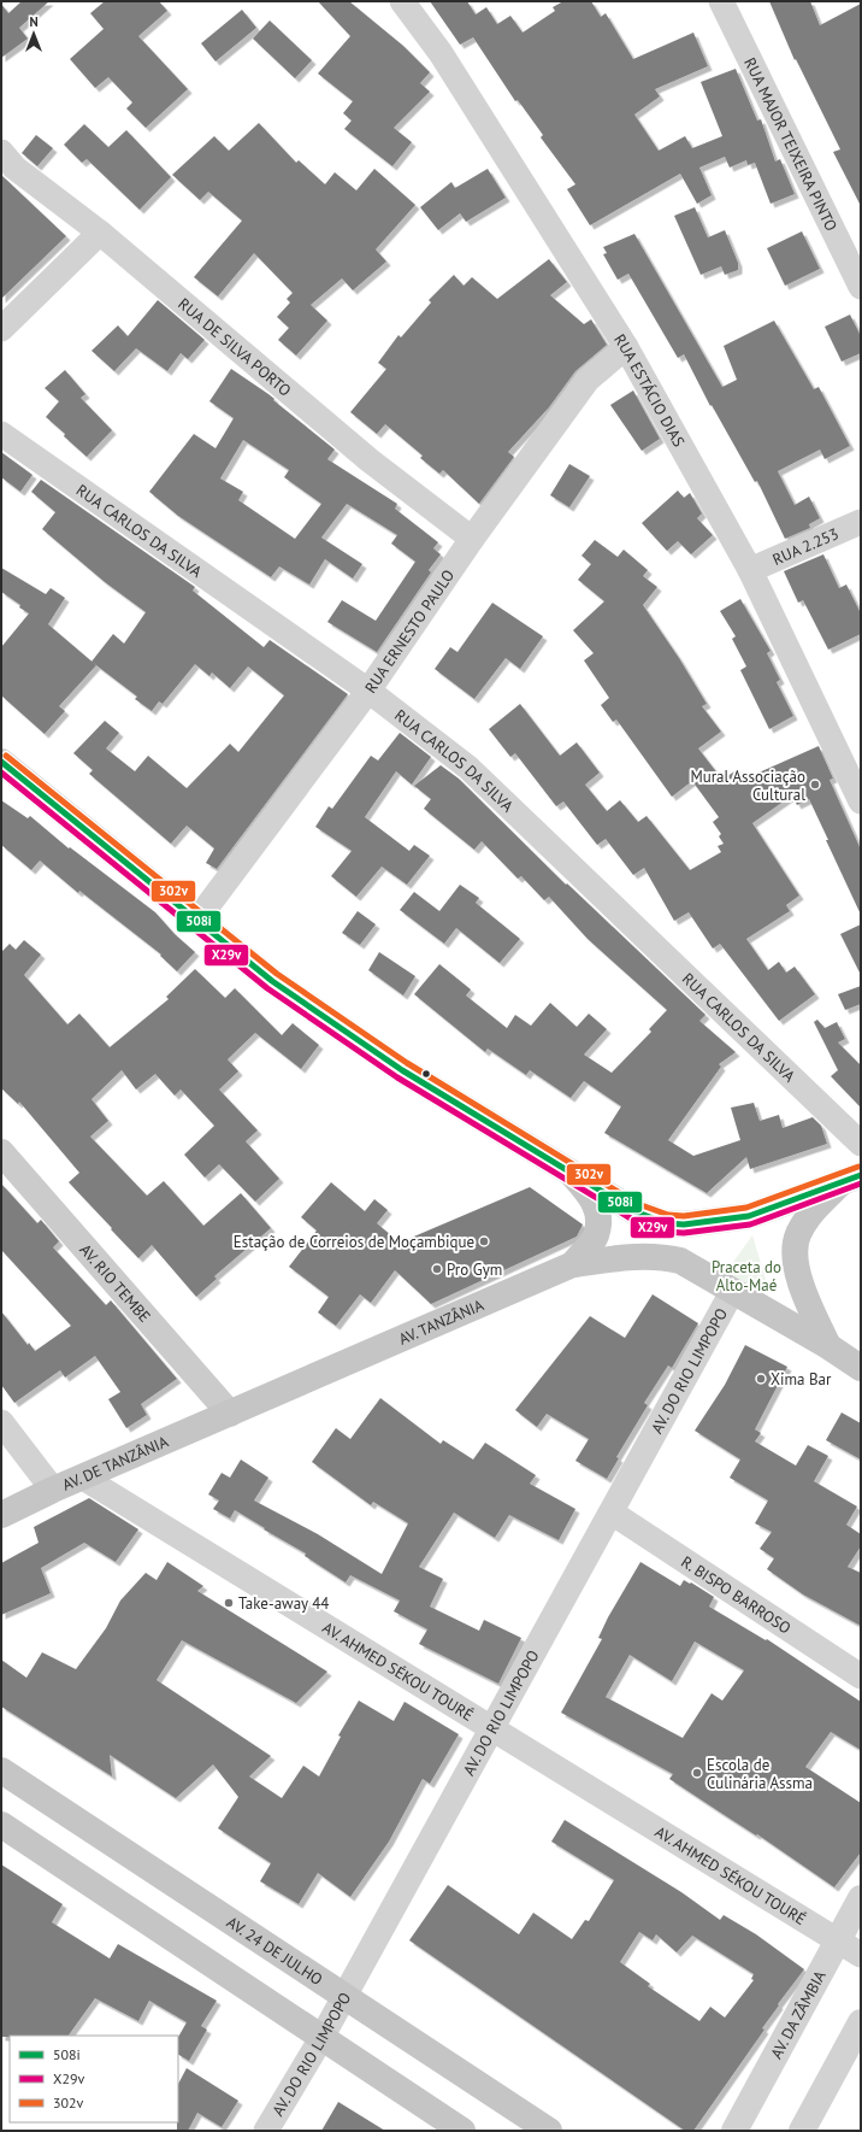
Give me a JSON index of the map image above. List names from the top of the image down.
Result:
{
  "streets": {
    "main road": [
      "AV. RIO TEMBE",
      "AV. TANZÂNIA",
      "AV. DE TANZÂNIA",
      "AV. 24 DE JULHO"
    ],
    "street": [
      "RUA MAJOR TEIXEIRA PINTO",
      "RUA DE SILVA PORTO",
      "RUA ESTÁCIO DIAS",
      "RUA CARLOS DA SILVA",
      "RUA 2.253",
      "RUA ERNESTO PAULO",
      "AV. DO RIO LIMPOPO",
      "R. BISPO BARROSO",
      "AV. AHMED SÉKOU TOURÉ",
      "AV. DA ZÂMBIA"
    ]
  },
  "crossings": [
    ["RUA DE SILVA PORTO", "RUA ERNESTO PAULO"],
    ["RUA ESTÁCIO DIAS", "RUA 2.253"],
    ["RUA ESTÁCIO DIAS", "RUA ERNESTO PAULO"],
    ["RUA CARLOS DA SILVA", "RUA ERNESTO PAULO"],
    ["AV. RIO TEMBE", "AV. TANZÂNIA"],
    ["AV. RIO TEMBE", "AV. DE TANZÂNIA"],
    ["AV. TANZÂNIA", "AV. DO RIO LIMPOPO"],
    ["AV. TANZÂNIA", "AV. DE TANZÂNIA"],
    ["AV. DO RIO LIMPOPO", "R. BISPO BARROSO"],
    ["AV. DO RIO LIMPOPO", "AV. AHMED SÉKOU TOURÉ"],
    ["AV. DO RIO LIMPOPO", "AV. 24 DE JULHO"],
    ["AV. DE TANZÂNIA", "AV. AHMED SÉKOU TOURÉ"],
    ["AV. AHMED SÉKOU TOURÉ", "AV. DA ZÂMBIA"]
  ],
  "parks": ["Praceta do Alto-Maé"],
  "places": [
    "Mural Associação Cultural",
    "Estação de Correios de Moçambique",
    "Pro Gym",
    "Xima Bar",
    "Take-away 44",
    "Escola de Culinária Assma"
  ],
  "lines": ["transit line 302v", "transit line 508i", "transit line X29v"],
  "legend": ["508i", "X29v", "302v"],
  "north": "top"
}
